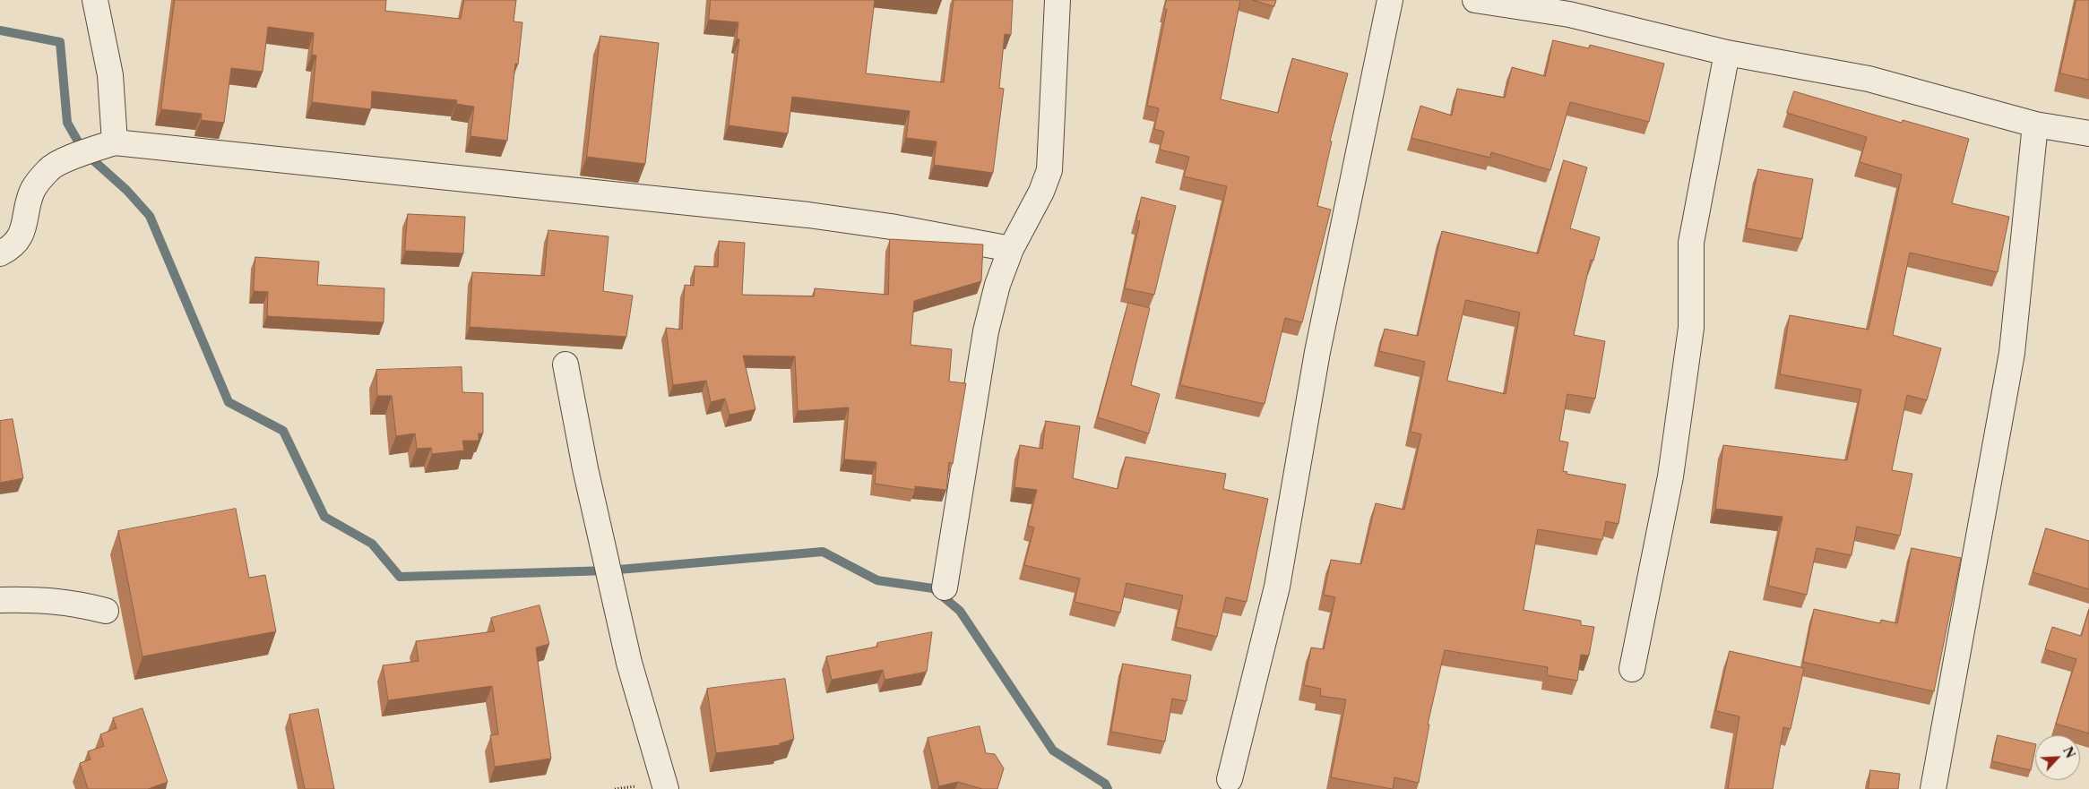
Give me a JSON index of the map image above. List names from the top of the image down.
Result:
{
  "north": "top right"
}
